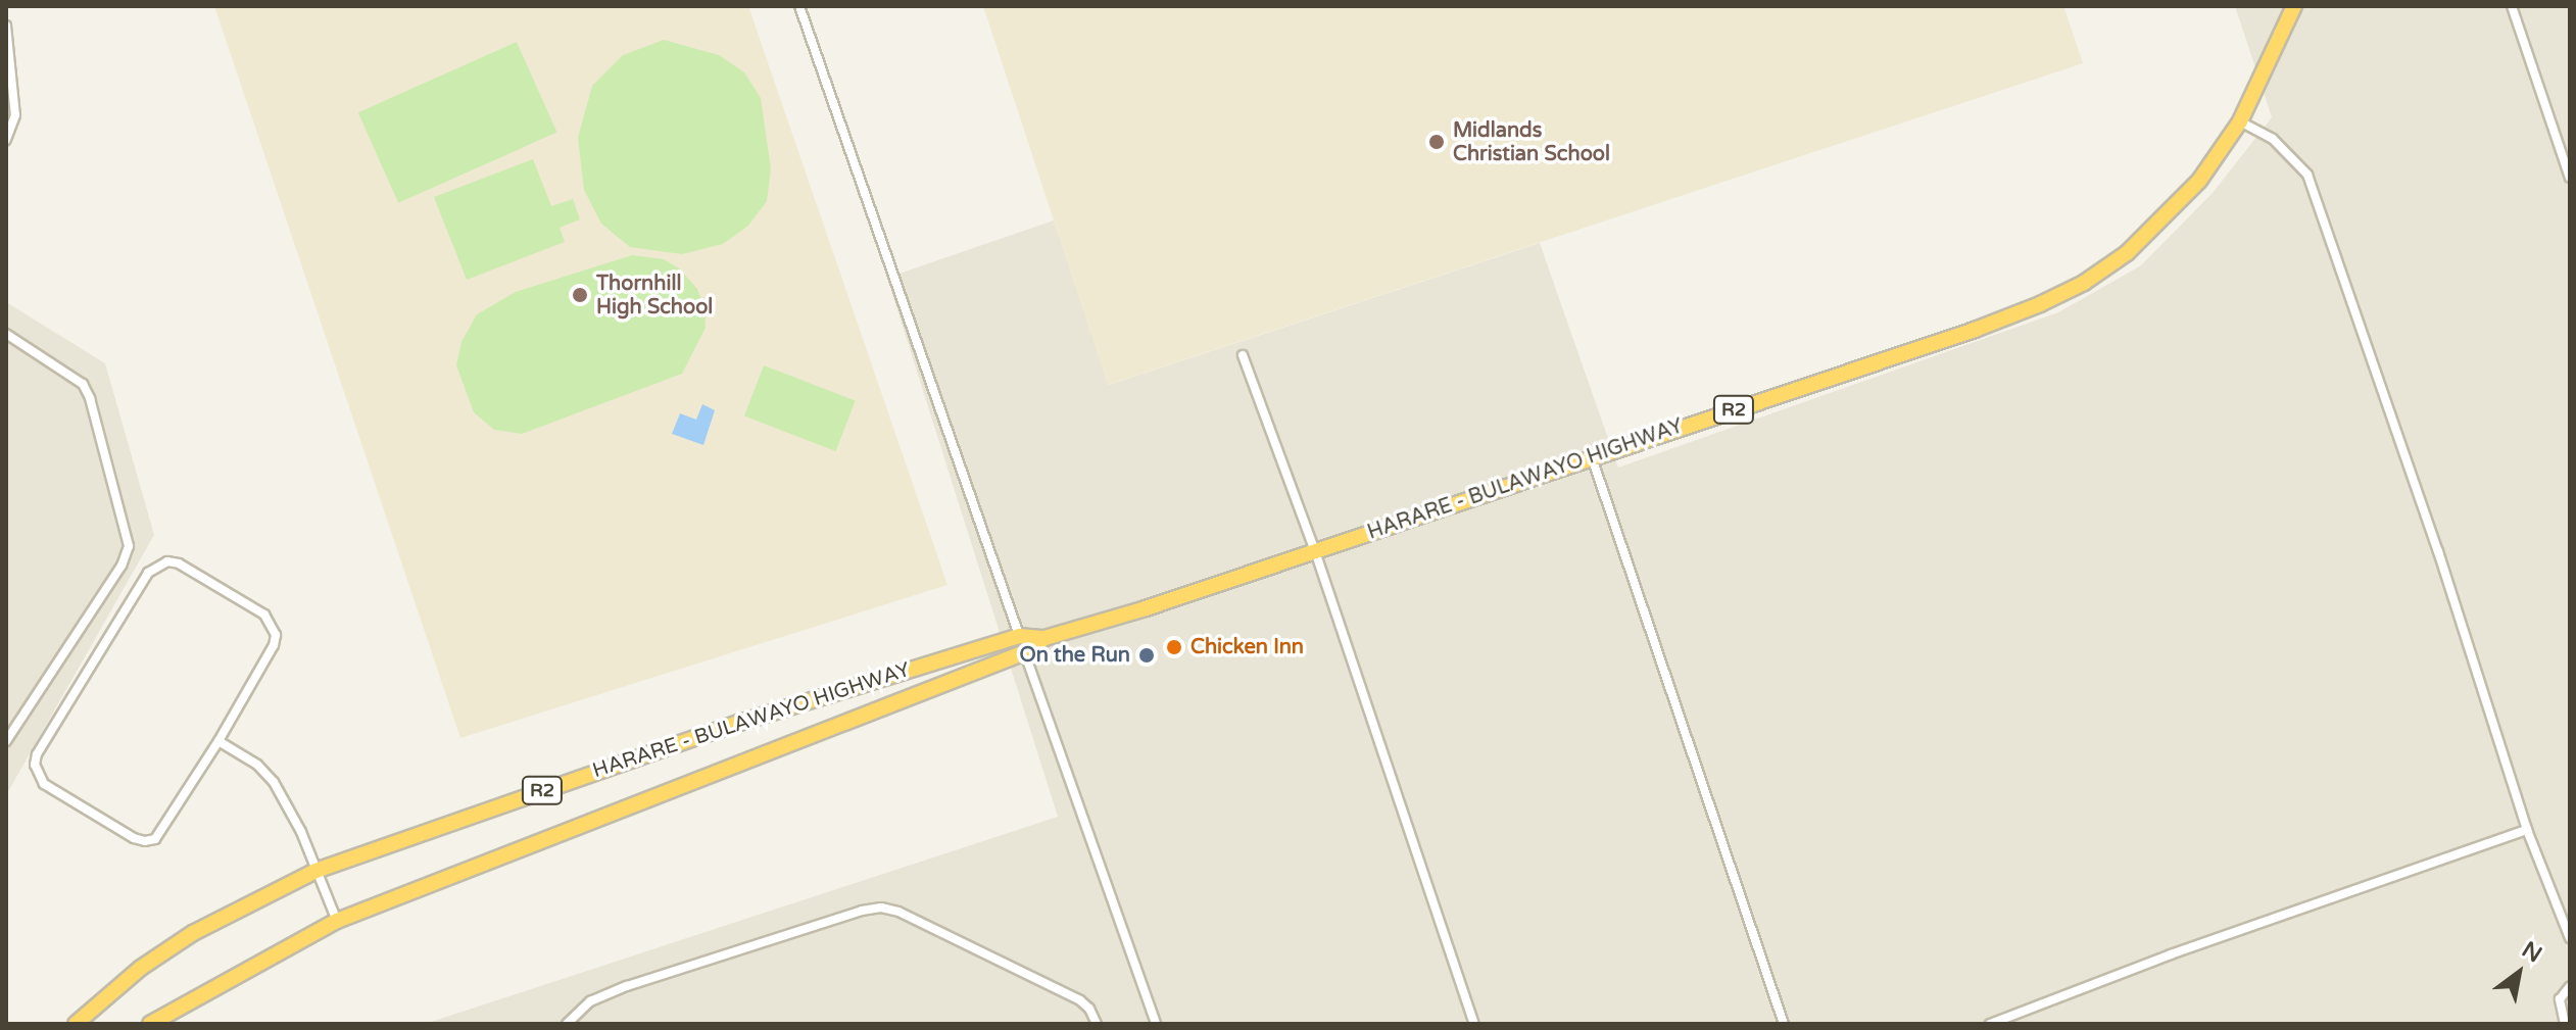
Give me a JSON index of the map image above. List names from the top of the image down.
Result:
{
  "streets": {
    "highway": ["R2", "HARARE - BULAWAYO HIGHWAY"]
  },
  "places": [
    "Midlands Christian School",
    "Thornhill High School",
    "Chicken Inn",
    "On the Run"
  ],
  "north": "top right"
}
